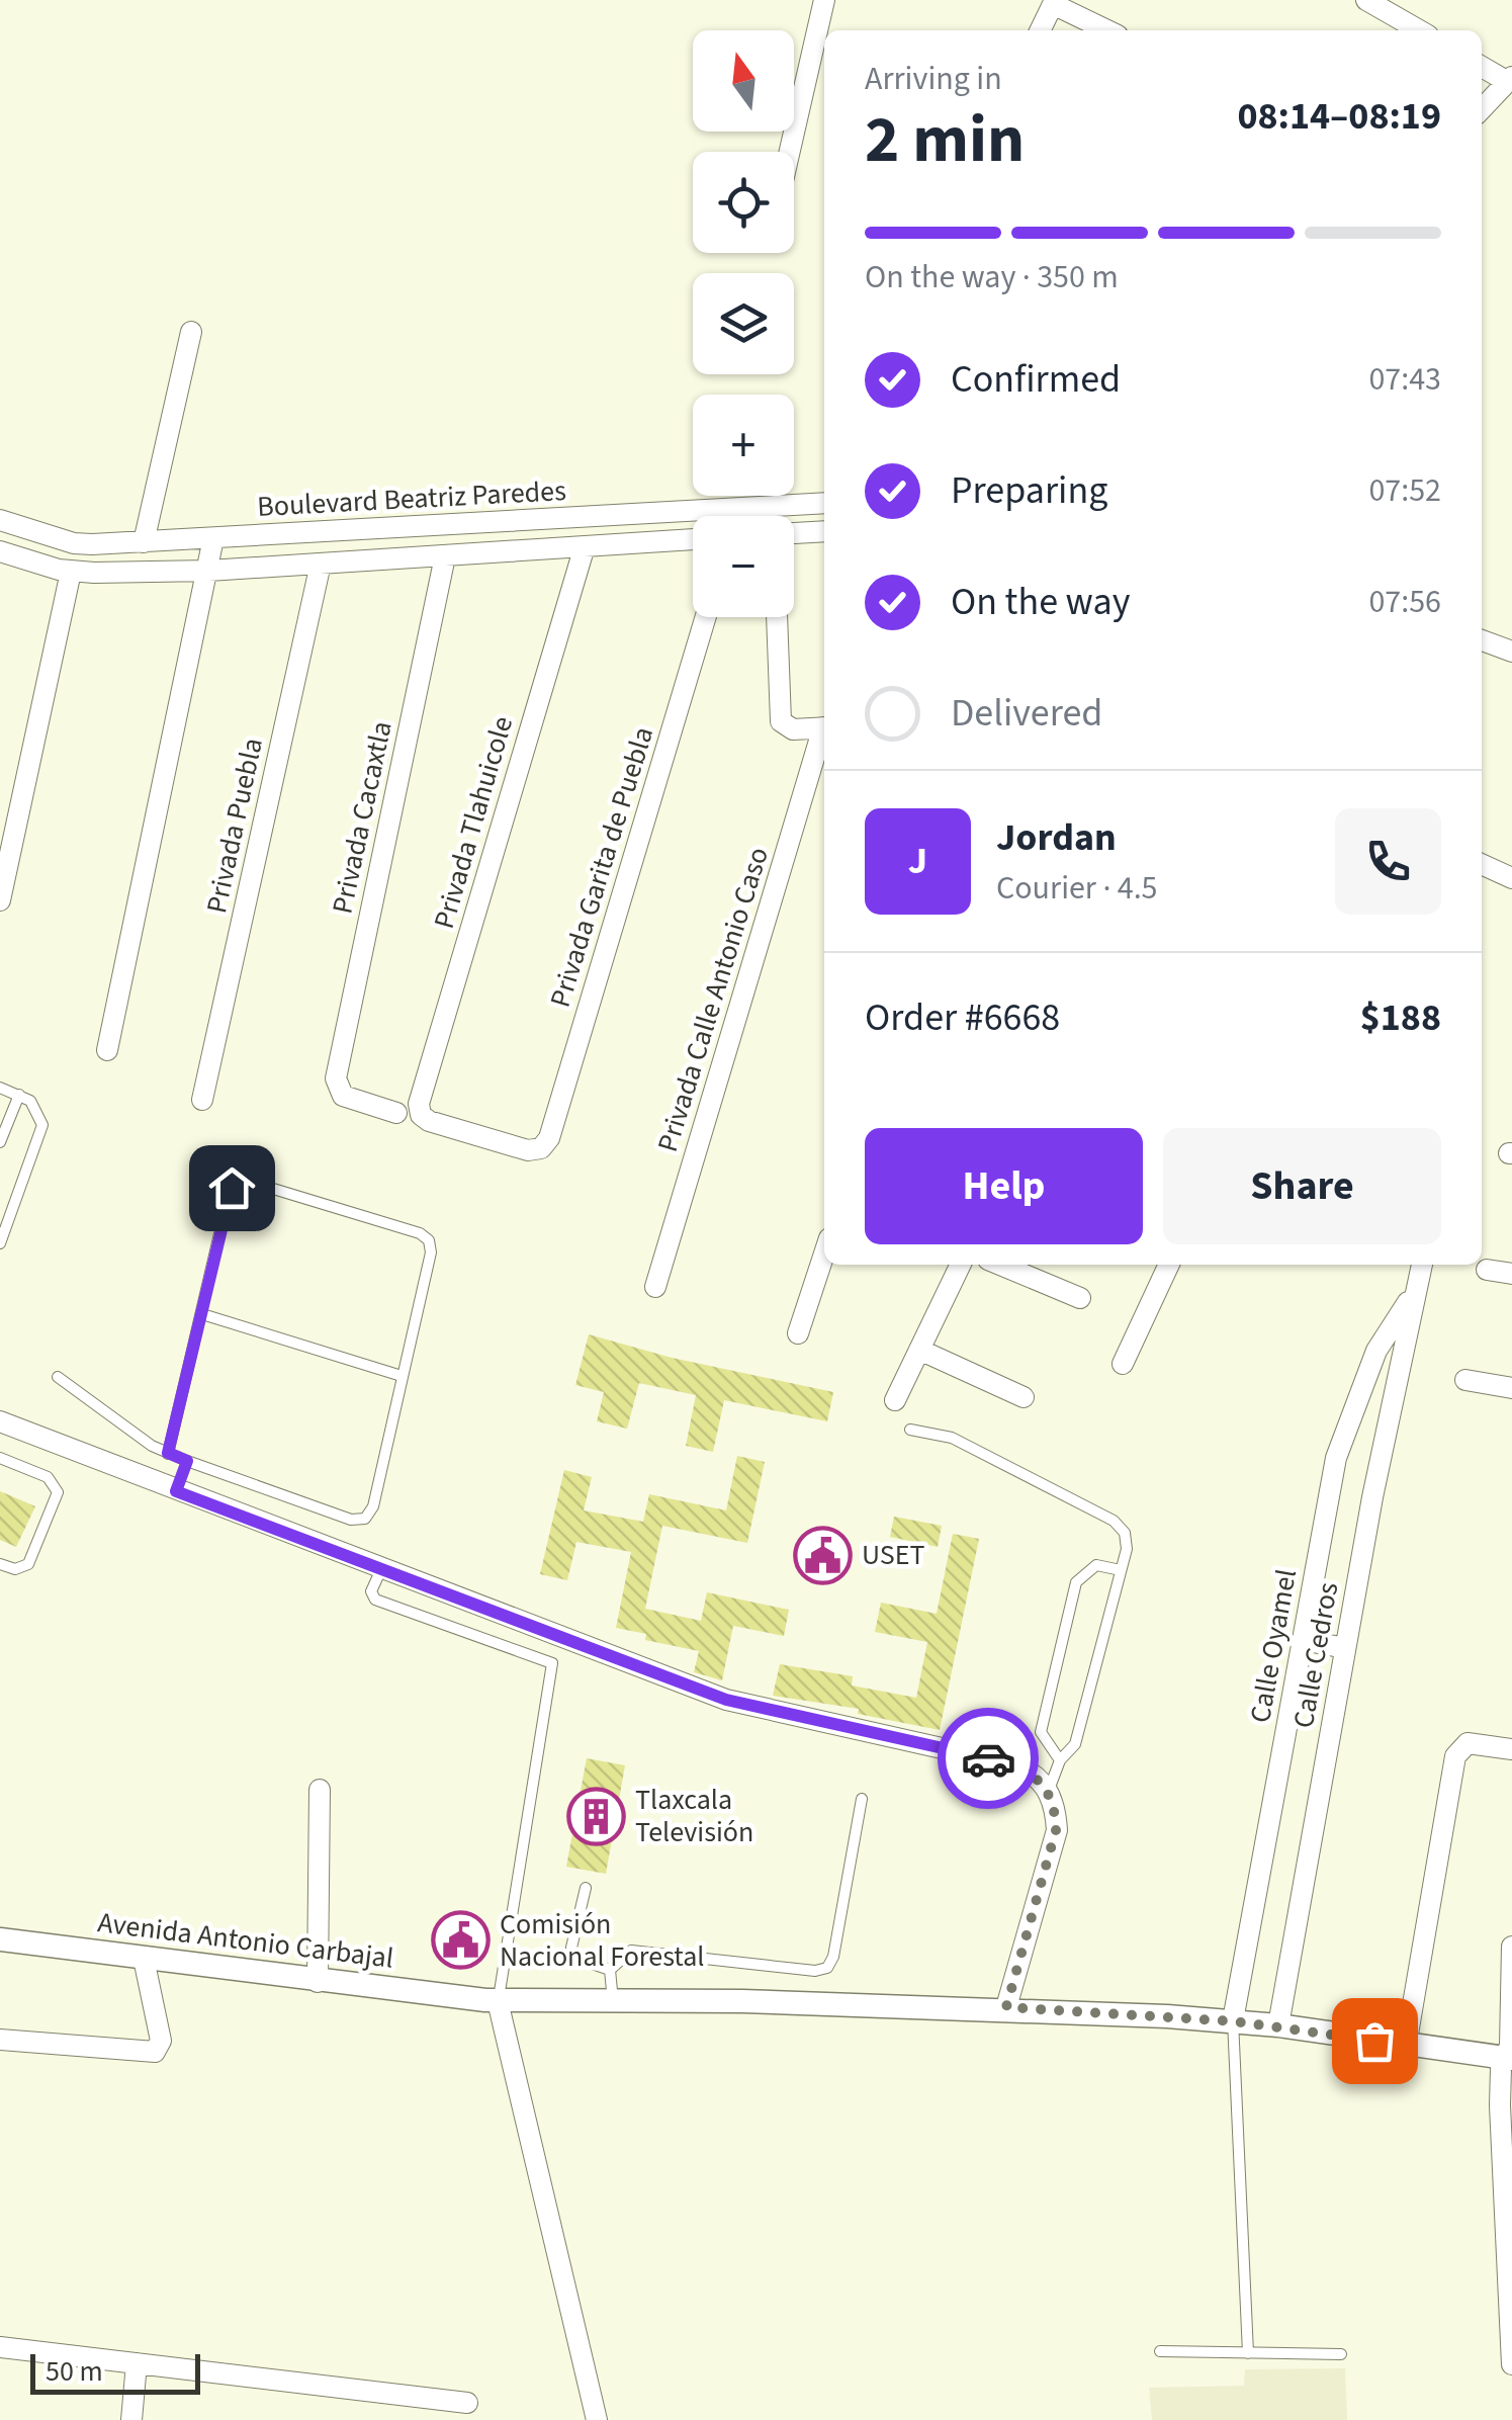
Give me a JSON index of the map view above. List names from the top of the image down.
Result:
{
  "streets": {
    "street": [
      "Boulevard Beatriz Paredes",
      "Privada Cacaxtla",
      "Privada Tlahuicole",
      "Privada Puebla",
      "Privada Garita de Puebla",
      "Privada Calle Antonio Caso",
      "Calle Oyamel",
      "Calle Cedros",
      "Avenida Antonio Carbajal"
    ]
  },
  "crossings": [
    ["Boulevard Beatriz Paredes", "Privada Cacaxtla"],
    ["Boulevard Beatriz Paredes", "Privada Tlahuicole"],
    ["Boulevard Beatriz Paredes", "Privada Puebla"],
    ["Privada Tlahuicole", "Privada Garita de Puebla"],
    ["Calle Oyamel", "Calle Cedros"],
    ["Calle Oyamel", "Avenida Antonio Carbajal"],
    ["Calle Cedros", "Avenida Antonio Carbajal"]
  ],
  "places": {
    "public building": ["USET", "Comisión Nacional Forestal"],
    "building": ["Tlaxcala Televisión"]
  },
  "scale_bar": "50 m",
  "north": "top",
  "page": {
    "map_buttons": ["+", "−"],
    "heading": ["2 min", "Arriving in", "08:14–08:19"],
    "panel": [
      "Jordan",
      "Courier · 4.5",
      "Order #6668",
      "$188"
    ],
    "bar": "On the way · 350 m",
    "list": [
      ["Confirmed", "07:43"],
      ["Preparing", "07:52"],
      ["On the way", "07:56"],
      "Delivered"
    ],
    "round": "J",
    "buttons": ["Help", "Share"],
    "scale": "50 m"
  }
}
